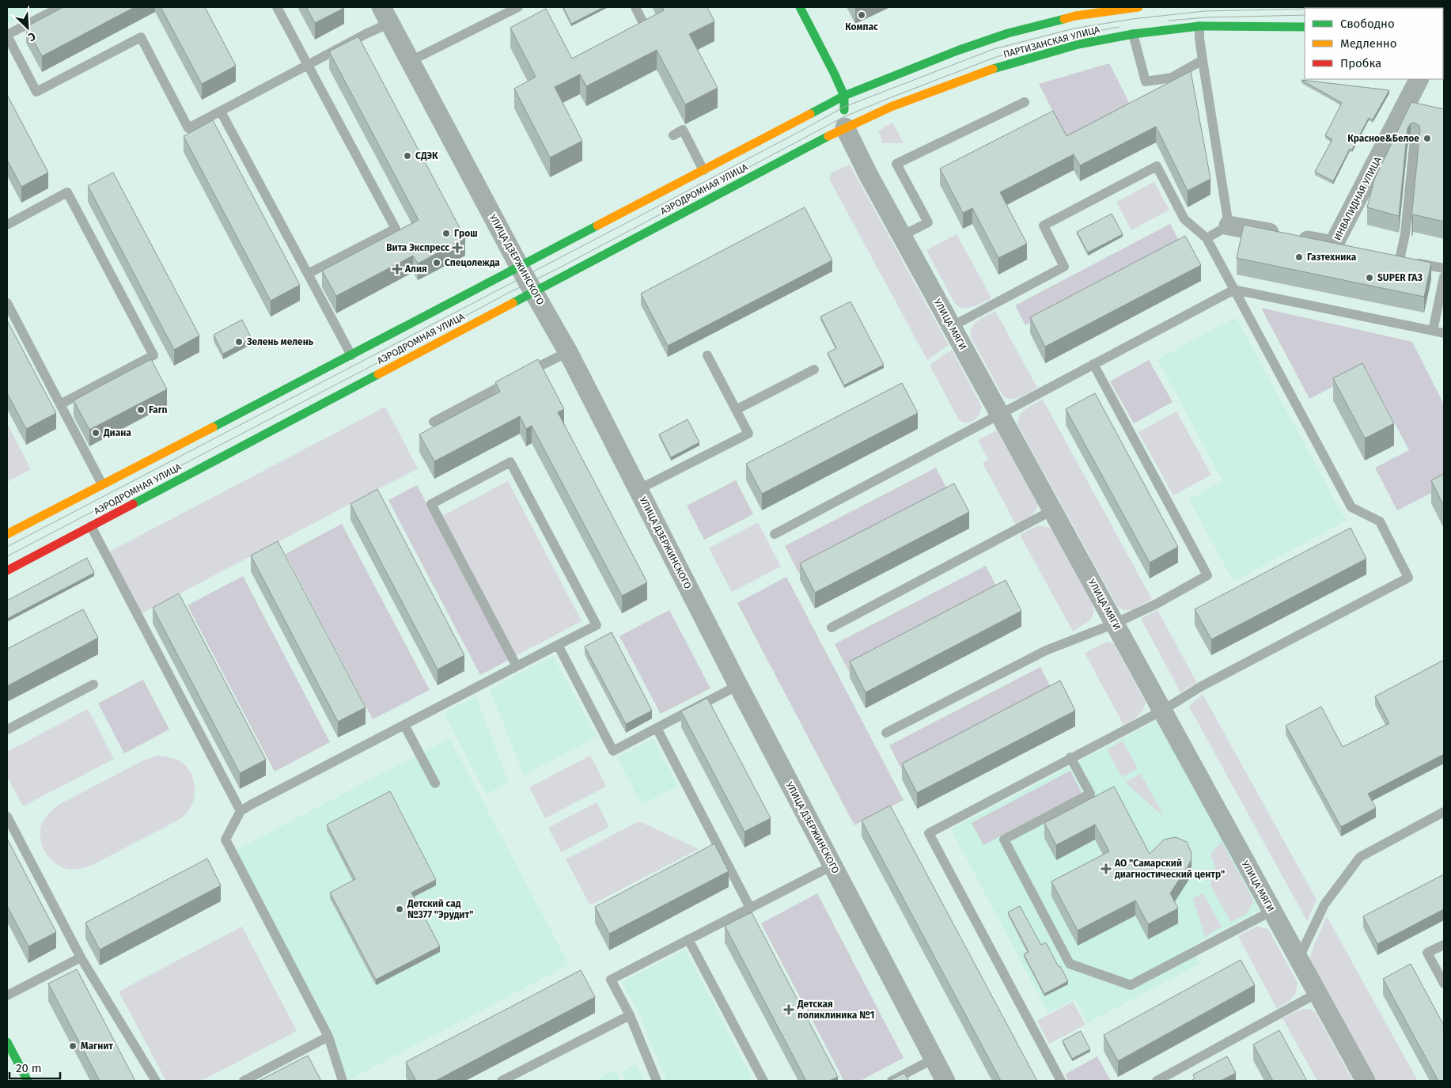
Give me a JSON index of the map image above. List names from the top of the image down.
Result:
{
  "streets": {
    "street": [
      "ПАРТИЗАНСКАЯ УЛИЦА",
      "АЭРОДРОМНАЯ УЛИЦА",
      "ИНВАЛИДНАЯ УЛИЦА",
      "УЛИЦА ДЗЕРЖИНСКОГО",
      "УЛИЦА МЯГИ"
    ]
  },
  "crossings": [
    ["ПАРТИЗАНСКАЯ УЛИЦА", "АЭРОДРОМНАЯ УЛИЦА"],
    ["ПАРТИЗАНСКАЯ УЛИЦА", "УЛИЦА МЯГИ"],
    ["АЭРОДРОМНАЯ УЛИЦА", "УЛИЦА ДЗЕРЖИНСКОГО"],
    ["АЭРОДРОМНАЯ УЛИЦА", "УЛИЦА МЯГИ"]
  ],
  "places": {
    "other": [
      "Компас",
      "Красное&Белое",
      "СДЭК",
      "Грош",
      "Газтехника",
      "Спецолежда",
      "SUPER ГАЗ",
      "Зелень мелень",
      "Farn",
      "Диана",
      "Детский сад №377 \"Эрудит\"",
      "Магнит"
    ],
    "health": [
      "Вита Экспресс",
      "Алия",
      "АО \"Самарский диагностический центр\"",
      "Детская поликлиника №1"
    ]
  },
  "legend": ["Свободно", "Медленно", "Пробка"],
  "scale_bar": "20 m",
  "north": "bottom right"
}
